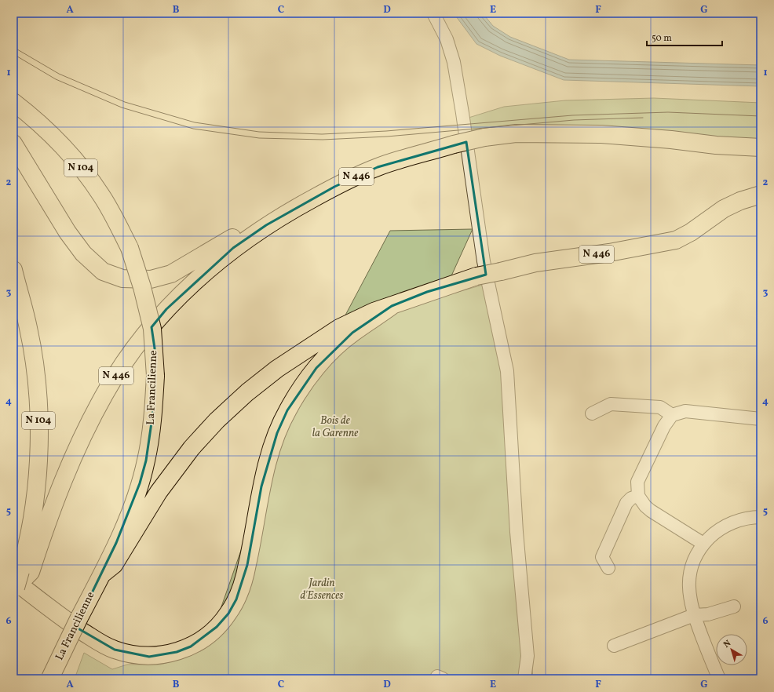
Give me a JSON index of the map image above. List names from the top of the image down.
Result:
{
  "streets": {
    "highway": ["N 104", "N 446", "La Francilienne"]
  },
  "crossings": [
    ["N 104", "N 446"],
    ["N 446", "La Francilienne"]
  ],
  "parks": ["Bois de la Garenne", "Jardin d'Essences"],
  "scale_bar": "50 m",
  "north": "top left",
  "grid": {
    "columns": [
      "A",
      "B",
      "C",
      "D",
      "E",
      "F",
      "G"
    ],
    "rows": [
      "1",
      "2",
      "3",
      "4",
      "5",
      "6"
    ]
  }
}
